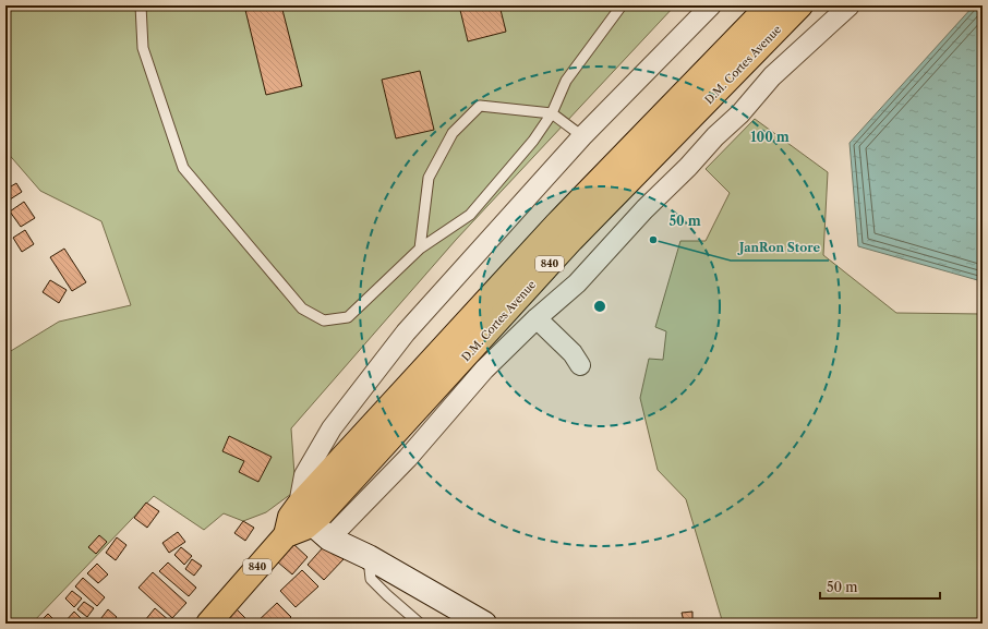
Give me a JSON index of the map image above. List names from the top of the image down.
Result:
{
  "streets": {
    "highway": ["D.M. Cortes Avenue", "840"]
  },
  "places": ["JanRon Store"],
  "scale_bar": "50 m",
  "rings": ["100 m", "50 m"]
}
